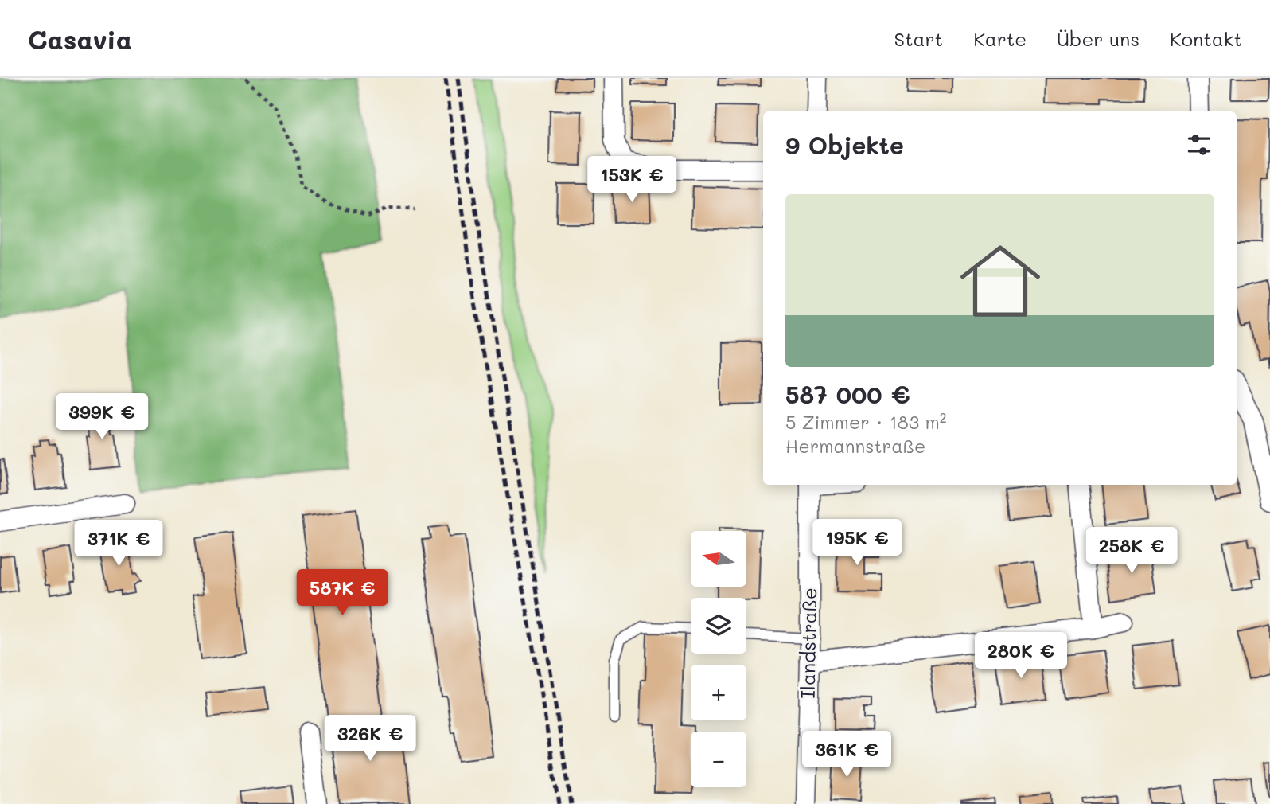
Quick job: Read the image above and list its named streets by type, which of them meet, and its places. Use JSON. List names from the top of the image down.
{
  "streets": {
    "street": ["Ilandstraße"]
  },
  "north": "left",
  "page": {
    "header": "Casavia",
    "nav": [
      "Start",
      "Karte",
      "Über uns",
      "Kontakt"
    ],
    "heading": "9 Objekte",
    "price": [
      "153K €",
      "399K €",
      "195K €",
      "371K €",
      "258K €",
      "587K €",
      "280K €",
      "326K €",
      "361K €"
    ],
    "list": [
      {
        "name": "587 000 €",
        "note": "5 Zimmer · 183 m² · Hermannstraße"
      }
    ],
    "map_buttons": ["+", "−"]
  }
}
